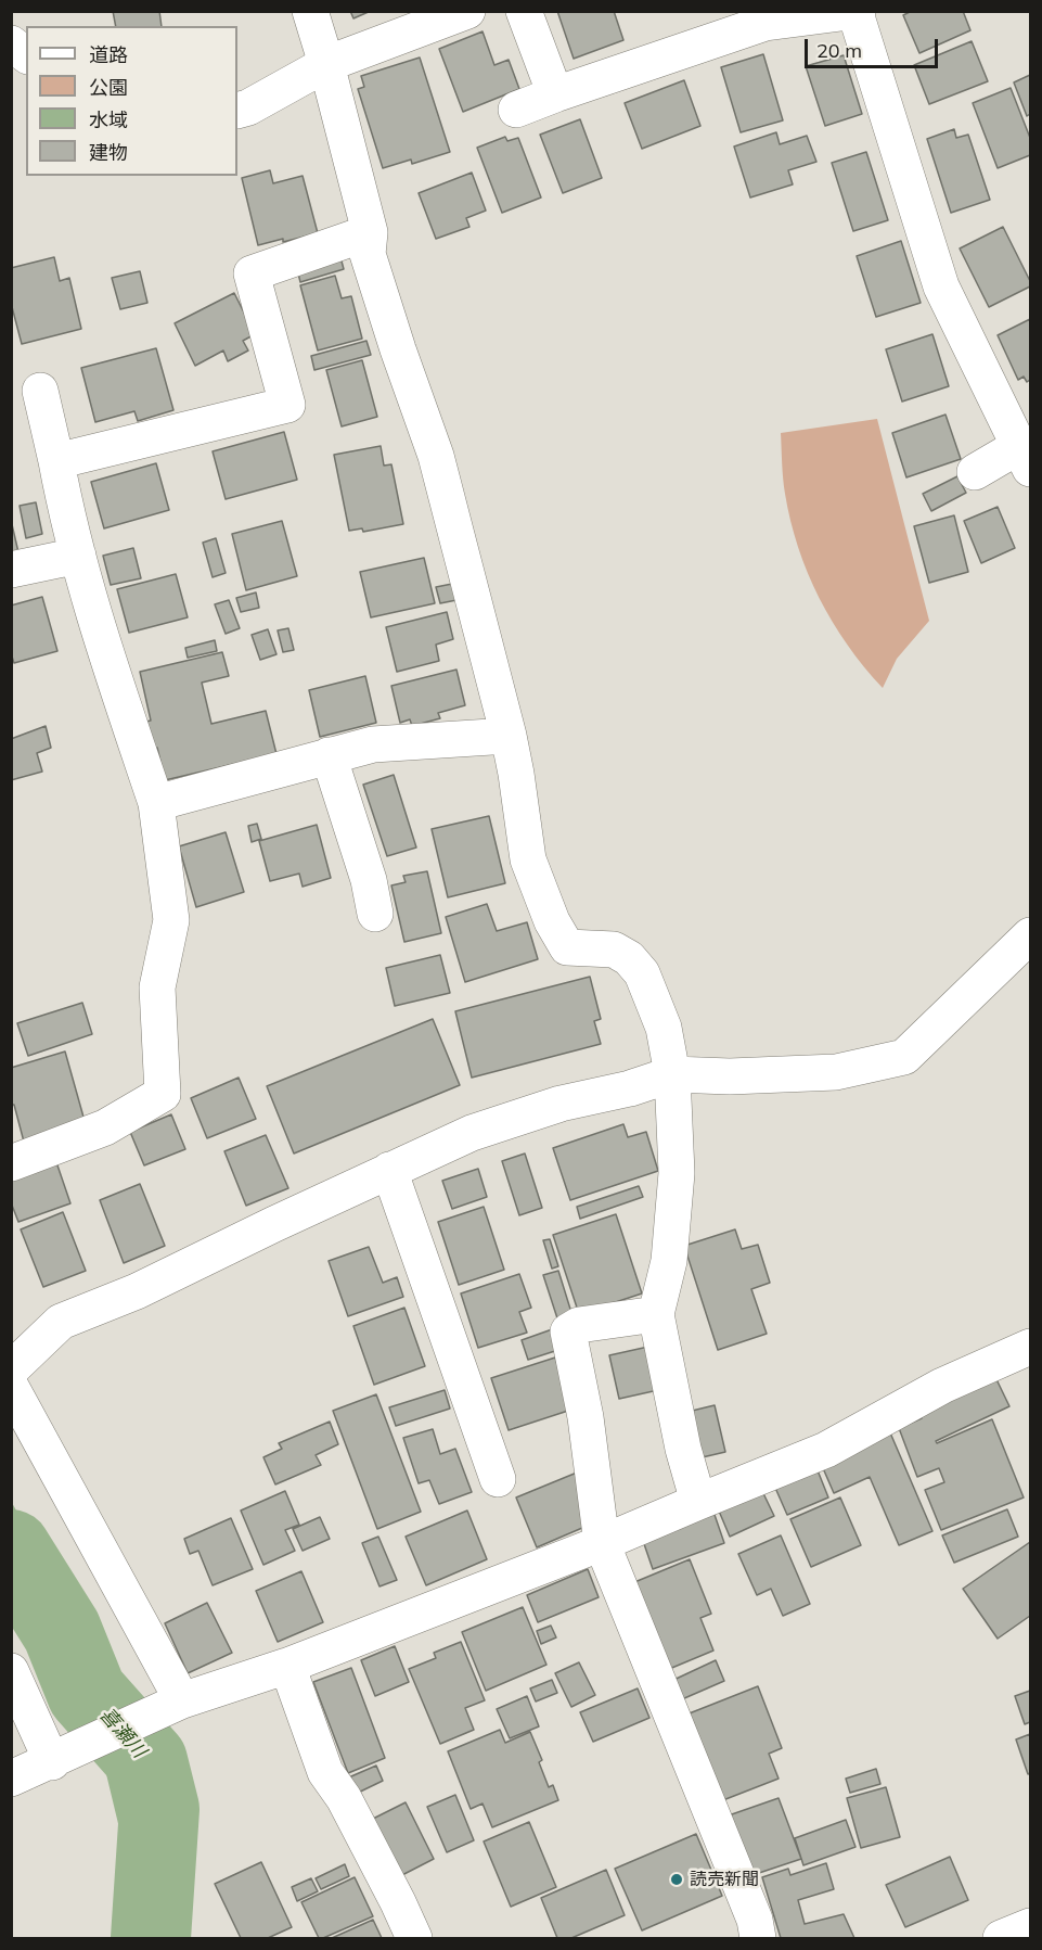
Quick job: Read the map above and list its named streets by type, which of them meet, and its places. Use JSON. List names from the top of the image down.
{
  "water": ["喜瀬川"],
  "places": ["読売新聞"],
  "legend": [
    "道路",
    "公園",
    "水域",
    "建物"
  ],
  "scale_bar": "20 m"
}
